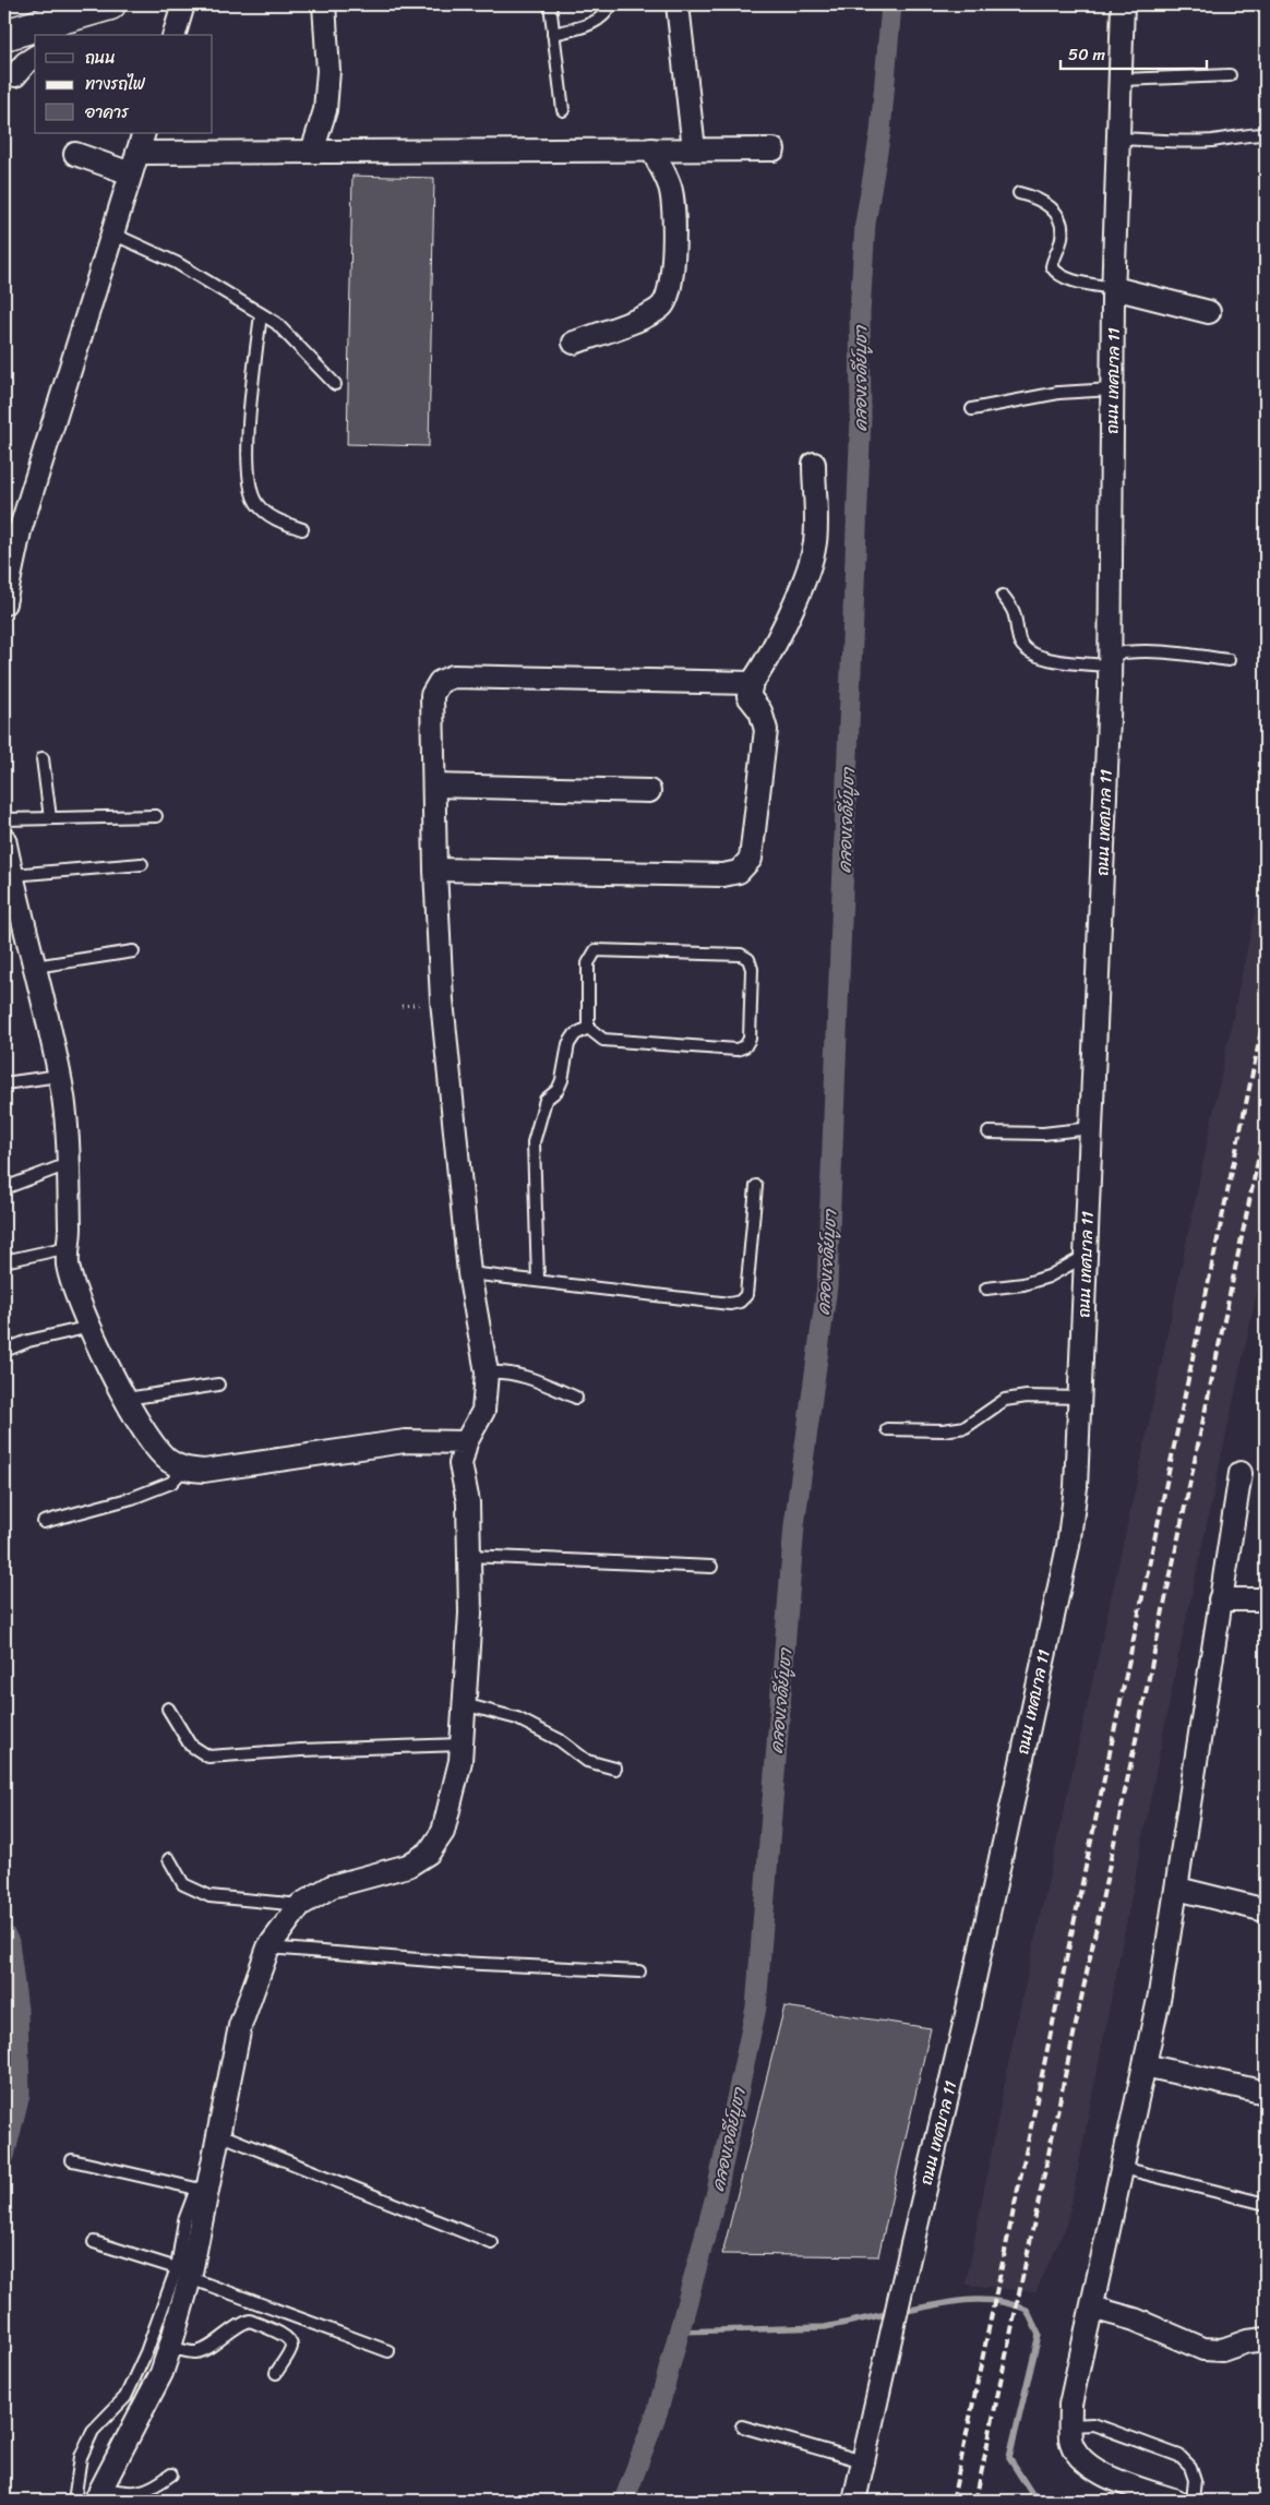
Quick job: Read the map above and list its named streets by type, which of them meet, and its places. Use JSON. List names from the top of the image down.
{
  "streets": {
    "street": ["ถนน เทศบาล 11"]
  },
  "water": ["คลองเจดีย์บูชา"],
  "legend": ["ถนน", "ทางรถไฟ", "อาคาร"],
  "scale_bar": "50 m"
}
